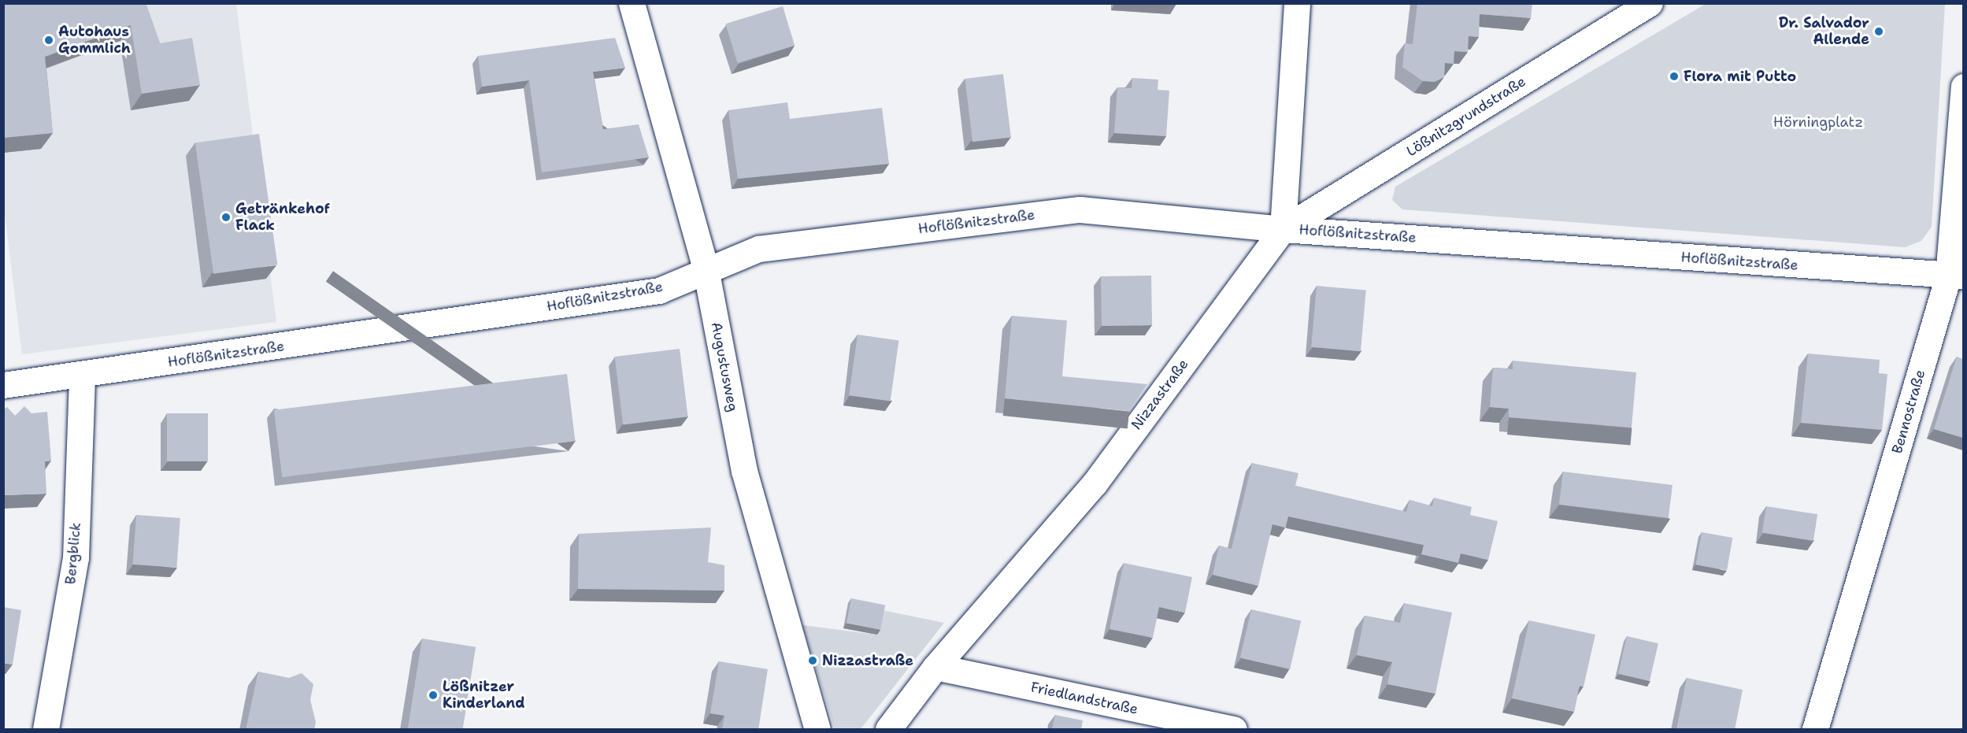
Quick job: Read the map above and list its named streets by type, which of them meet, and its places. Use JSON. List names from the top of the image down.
{
  "streets": {
    "street": [
      "Lößnitzgrundstraße",
      "Hoflößnitzstraße",
      "Augustusweg",
      "Nizzastraße",
      "Bennostraße",
      "Bergblick",
      "Friedlandstraße"
    ]
  },
  "crossings": [
    ["Lößnitzgrundstraße", "Hoflößnitzstraße"],
    ["Lößnitzgrundstraße", "Nizzastraße"],
    ["Hoflößnitzstraße", "Augustusweg"],
    ["Hoflößnitzstraße", "Nizzastraße"],
    ["Hoflößnitzstraße", "Bennostraße"],
    ["Hoflößnitzstraße", "Bergblick"],
    ["Nizzastraße", "Friedlandstraße"]
  ],
  "parks": ["Hörningplatz"],
  "places": [
    "Dr. Salvador Allende",
    "Autohaus Gommlich",
    "Flora mit Putto",
    "Getränkehof Flack",
    "Nizzastraße",
    "Lößnitzer Kinderland"
  ]
}
